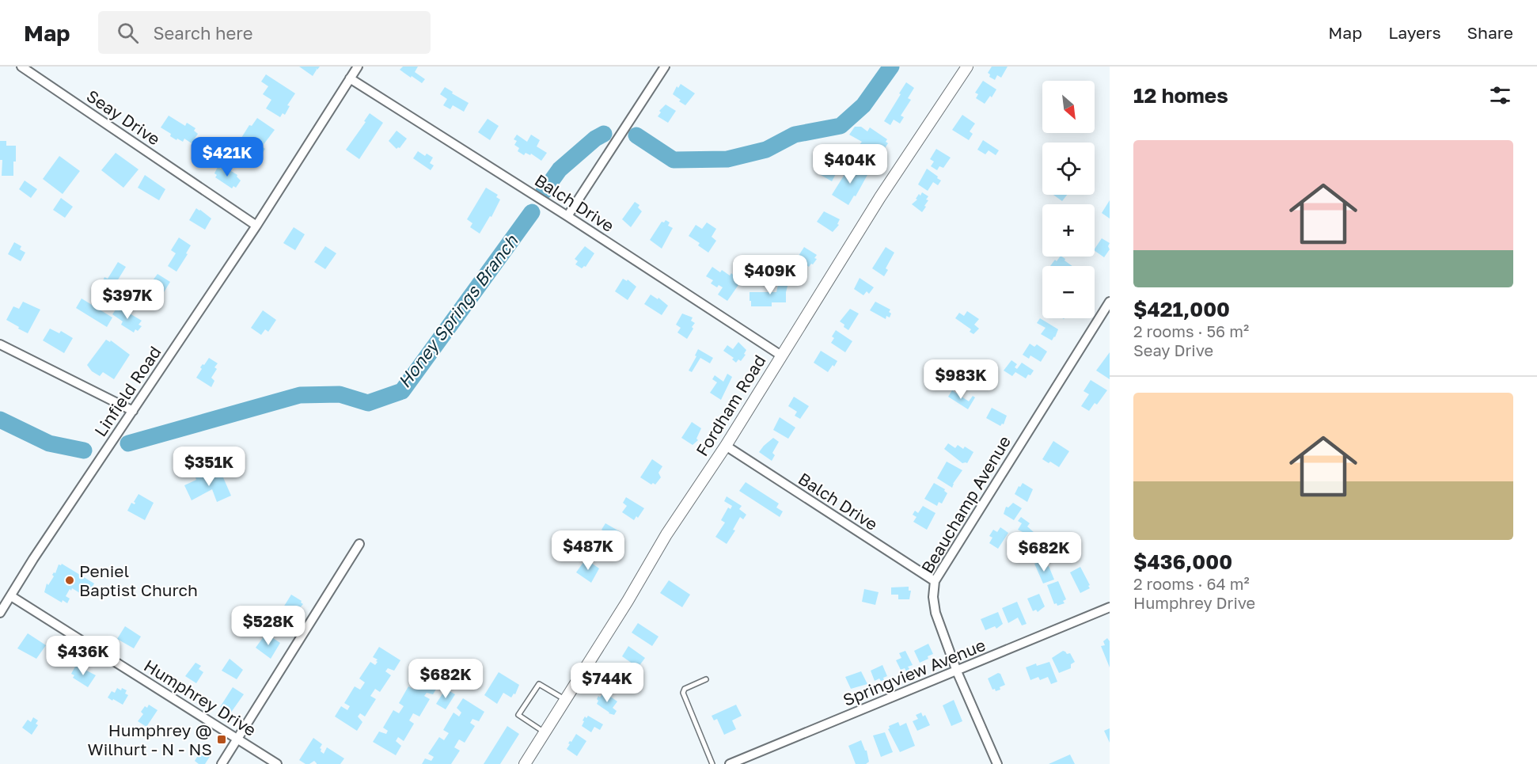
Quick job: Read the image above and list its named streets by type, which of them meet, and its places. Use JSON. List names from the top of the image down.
{
  "streets": {
    "street": [
      "Seay Drive",
      "Balch Drive",
      "Linfield Road",
      "Fordham Road",
      "Beauchamp Avenue",
      "Springview Avenue",
      "Humphrey Drive"
    ]
  },
  "crossings": [
    ["Seay Drive", "Linfield Road"],
    ["Balch Drive", "Linfield Road"],
    ["Balch Drive", "Fordham Road"],
    ["Balch Drive", "Beauchamp Avenue"],
    ["Linfield Road", "Humphrey Drive"],
    ["Beauchamp Avenue", "Springview Avenue"]
  ],
  "water": ["Honey Springs Branch"],
  "places": {
    "other": ["Peniel Baptist Church"],
    "transit": ["Humphrey @ Wilhurt - N - NS"]
  },
  "north": "bottom right",
  "page": {
    "header": "Map",
    "search": "Search here",
    "nav": ["Map", "Layers", "Share"],
    "heading": "12 homes",
    "map_buttons": ["+", "−"],
    "list": [
      {
        "name": "$421,000",
        "note": "2 rooms · 56 m² · Seay Drive"
      },
      {
        "name": "$436,000",
        "note": "2 rooms · 64 m² · Humphrey Drive"
      }
    ],
    "price": [
      "$421K",
      "$404K",
      "$409K",
      "$397K",
      "$983K",
      "$351K",
      "$487K",
      "$682K",
      "$528K",
      "$436K",
      "$682K",
      "$744K"
    ]
  }
}
